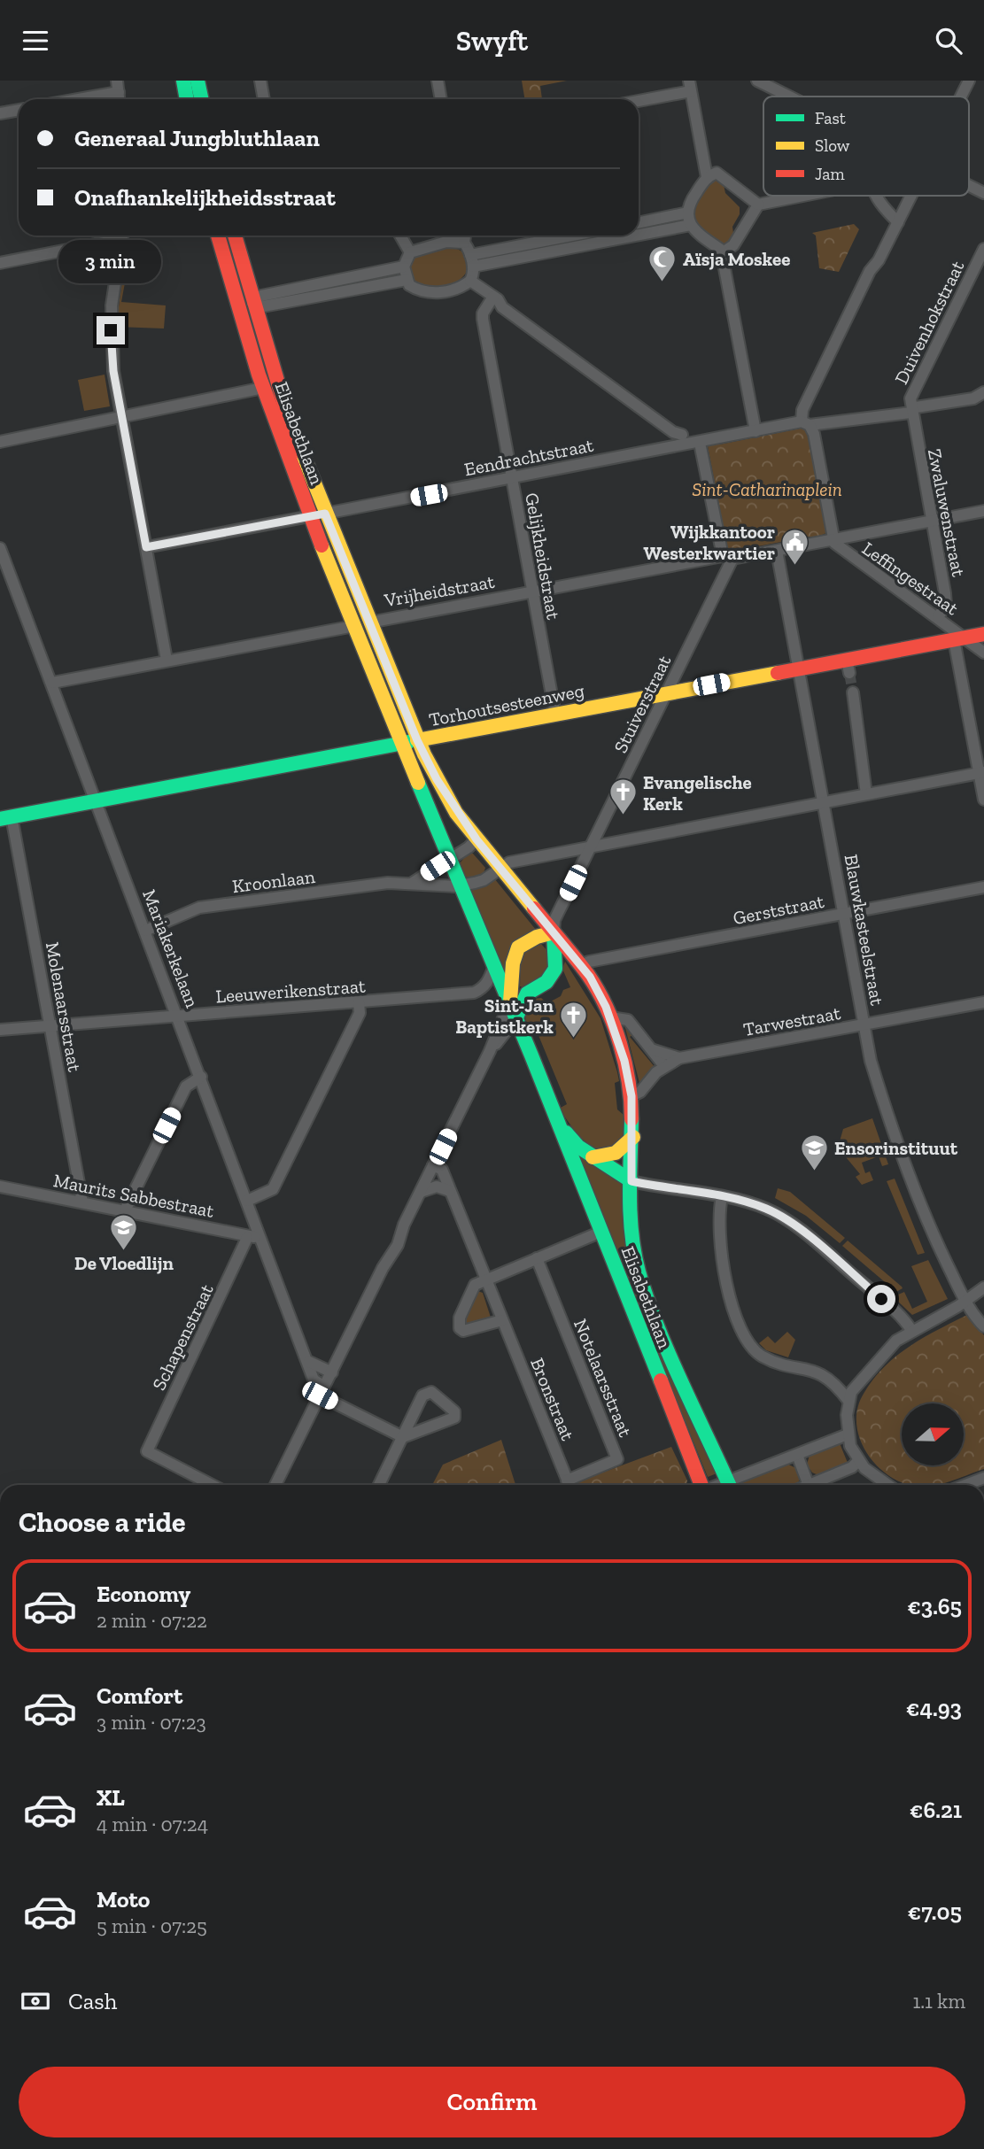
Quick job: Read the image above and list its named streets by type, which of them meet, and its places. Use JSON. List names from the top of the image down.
{
  "streets": {
    "main road": [
      "Elisabethlaan",
      "Eendrachtstraat",
      "Vrijheidstraat",
      "Torhoutsesteenweg"
    ],
    "street": [
      "Duivenhokstraat",
      "Zwaluwenstraat",
      "Gelijkheidstraat",
      "Leffingestraat",
      "Stuiverstraat",
      "Kroonlaan",
      "Gerststraat",
      "Blauwkasteelstraat",
      "Mariakerkelaan",
      "Leeuwerikenstraat",
      "Molenaarsstraat",
      "Tarwestraat",
      "Maurits Sabbestraat",
      "Schapenstraat",
      "Notelaarsstraat",
      "Bronstraat"
    ]
  },
  "crossings": [
    ["Duivenhokstraat", "Zwaluwenstraat"],
    ["Elisabethlaan", "Eendrachtstraat"],
    ["Elisabethlaan", "Vrijheidstraat"],
    ["Elisabethlaan", "Stuiverstraat"],
    ["Elisabethlaan", "Torhoutsesteenweg"],
    ["Elisabethlaan", "Kroonlaan"],
    ["Elisabethlaan", "Gerststraat"],
    ["Elisabethlaan", "Leeuwerikenstraat"],
    ["Elisabethlaan", "Tarwestraat"],
    ["Eendrachtstraat", "Gelijkheidstraat"],
    ["Zwaluwenstraat", "Leffingestraat"],
    ["Gelijkheidstraat", "Vrijheidstraat"],
    ["Gelijkheidstraat", "Torhoutsesteenweg"],
    ["Leffingestraat", "Torhoutsesteenweg"],
    ["Vrijheidstraat", "Stuiverstraat"],
    ["Vrijheidstraat", "Mariakerkelaan"],
    ["Stuiverstraat", "Torhoutsesteenweg"],
    ["Torhoutsesteenweg", "Blauwkasteelstraat"],
    ["Torhoutsesteenweg", "Mariakerkelaan"],
    ["Torhoutsesteenweg", "Molenaarsstraat"],
    ["Kroonlaan", "Mariakerkelaan"],
    ["Gerststraat", "Blauwkasteelstraat"],
    ["Blauwkasteelstraat", "Tarwestraat"],
    ["Mariakerkelaan", "Leeuwerikenstraat"],
    ["Mariakerkelaan", "Maurits Sabbestraat"],
    ["Leeuwerikenstraat", "Molenaarsstraat"],
    ["Molenaarsstraat", "Maurits Sabbestraat"],
    ["Maurits Sabbestraat", "Schapenstraat"]
  ],
  "parks": ["Sint-Catharinaplein"],
  "places": {
    "mosque": ["Aïsja Moskee"],
    "public building": ["Wijkkantoor Westerkwartier"],
    "church": ["Evangelische Kerk", "Sint-Jan Baptistkerk"],
    "school or university": ["Ensorinstituut", "De Vloedlijn"]
  },
  "legend": ["Fast", "Slow", "Jam"],
  "north": "right",
  "page": {
    "header": "Swyft",
    "banner": ["Generaal Jungbluthlaan", "Onafhankelijkheidsstraat"],
    "bubble": "3 min",
    "heading": "Choose a ride",
    "list": [
      {
        "name": "Economy",
        "note": "2 min · 07:22",
        "value": "€3.65"
      },
      {
        "name": "Comfort",
        "note": "3 min · 07:23",
        "value": "€4.93"
      },
      {
        "name": "XL",
        "note": "4 min · 07:24",
        "value": "€6.21"
      },
      {
        "name": "Moto",
        "note": "5 min · 07:25",
        "value": "€7.05"
      }
    ],
    "pay": ["Cash", "1.1 km"],
    "buttons": "Confirm"
  }
}
